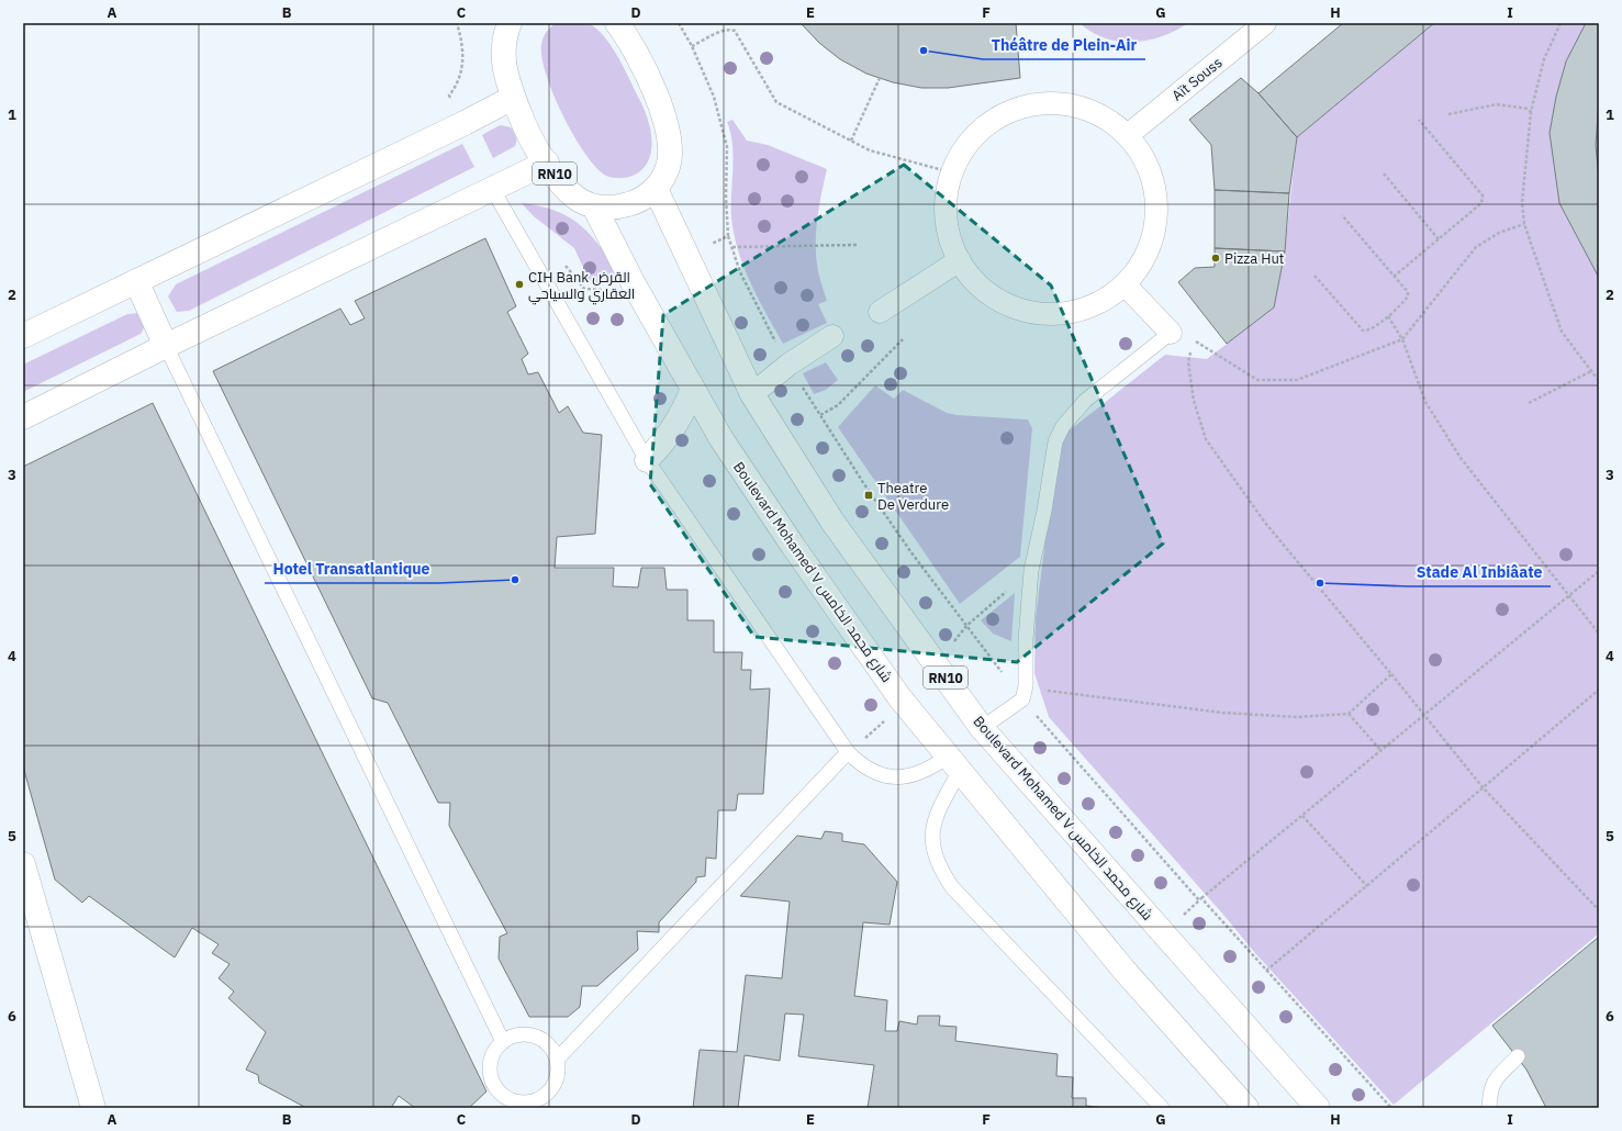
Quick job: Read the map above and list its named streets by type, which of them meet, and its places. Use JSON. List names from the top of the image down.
{
  "streets": {
    "main road": ["RN10", "Boulevard Mohamed V شارع محمد الخامس"],
    "street": ["Aït Souss"]
  },
  "crossings": [
    ["RN10", "Boulevard Mohamed V شارع محمد الخامس"]
  ],
  "places": {
    "other": [
      "Théâtre de Plein-Air",
      "Pizza Hut",
      "CIH Bank القرض العقاري والسياحي",
      "Hotel Transatlantique",
      "Stade Al Inbiâate"
    ],
    "transit": ["Theatre De Verdure"]
  },
  "grid": {
    "columns": [
      "A",
      "B",
      "C",
      "D",
      "E",
      "F",
      "G",
      "H",
      "I"
    ],
    "rows": [
      "1",
      "2",
      "3",
      "4",
      "5",
      "6"
    ]
  }
}
